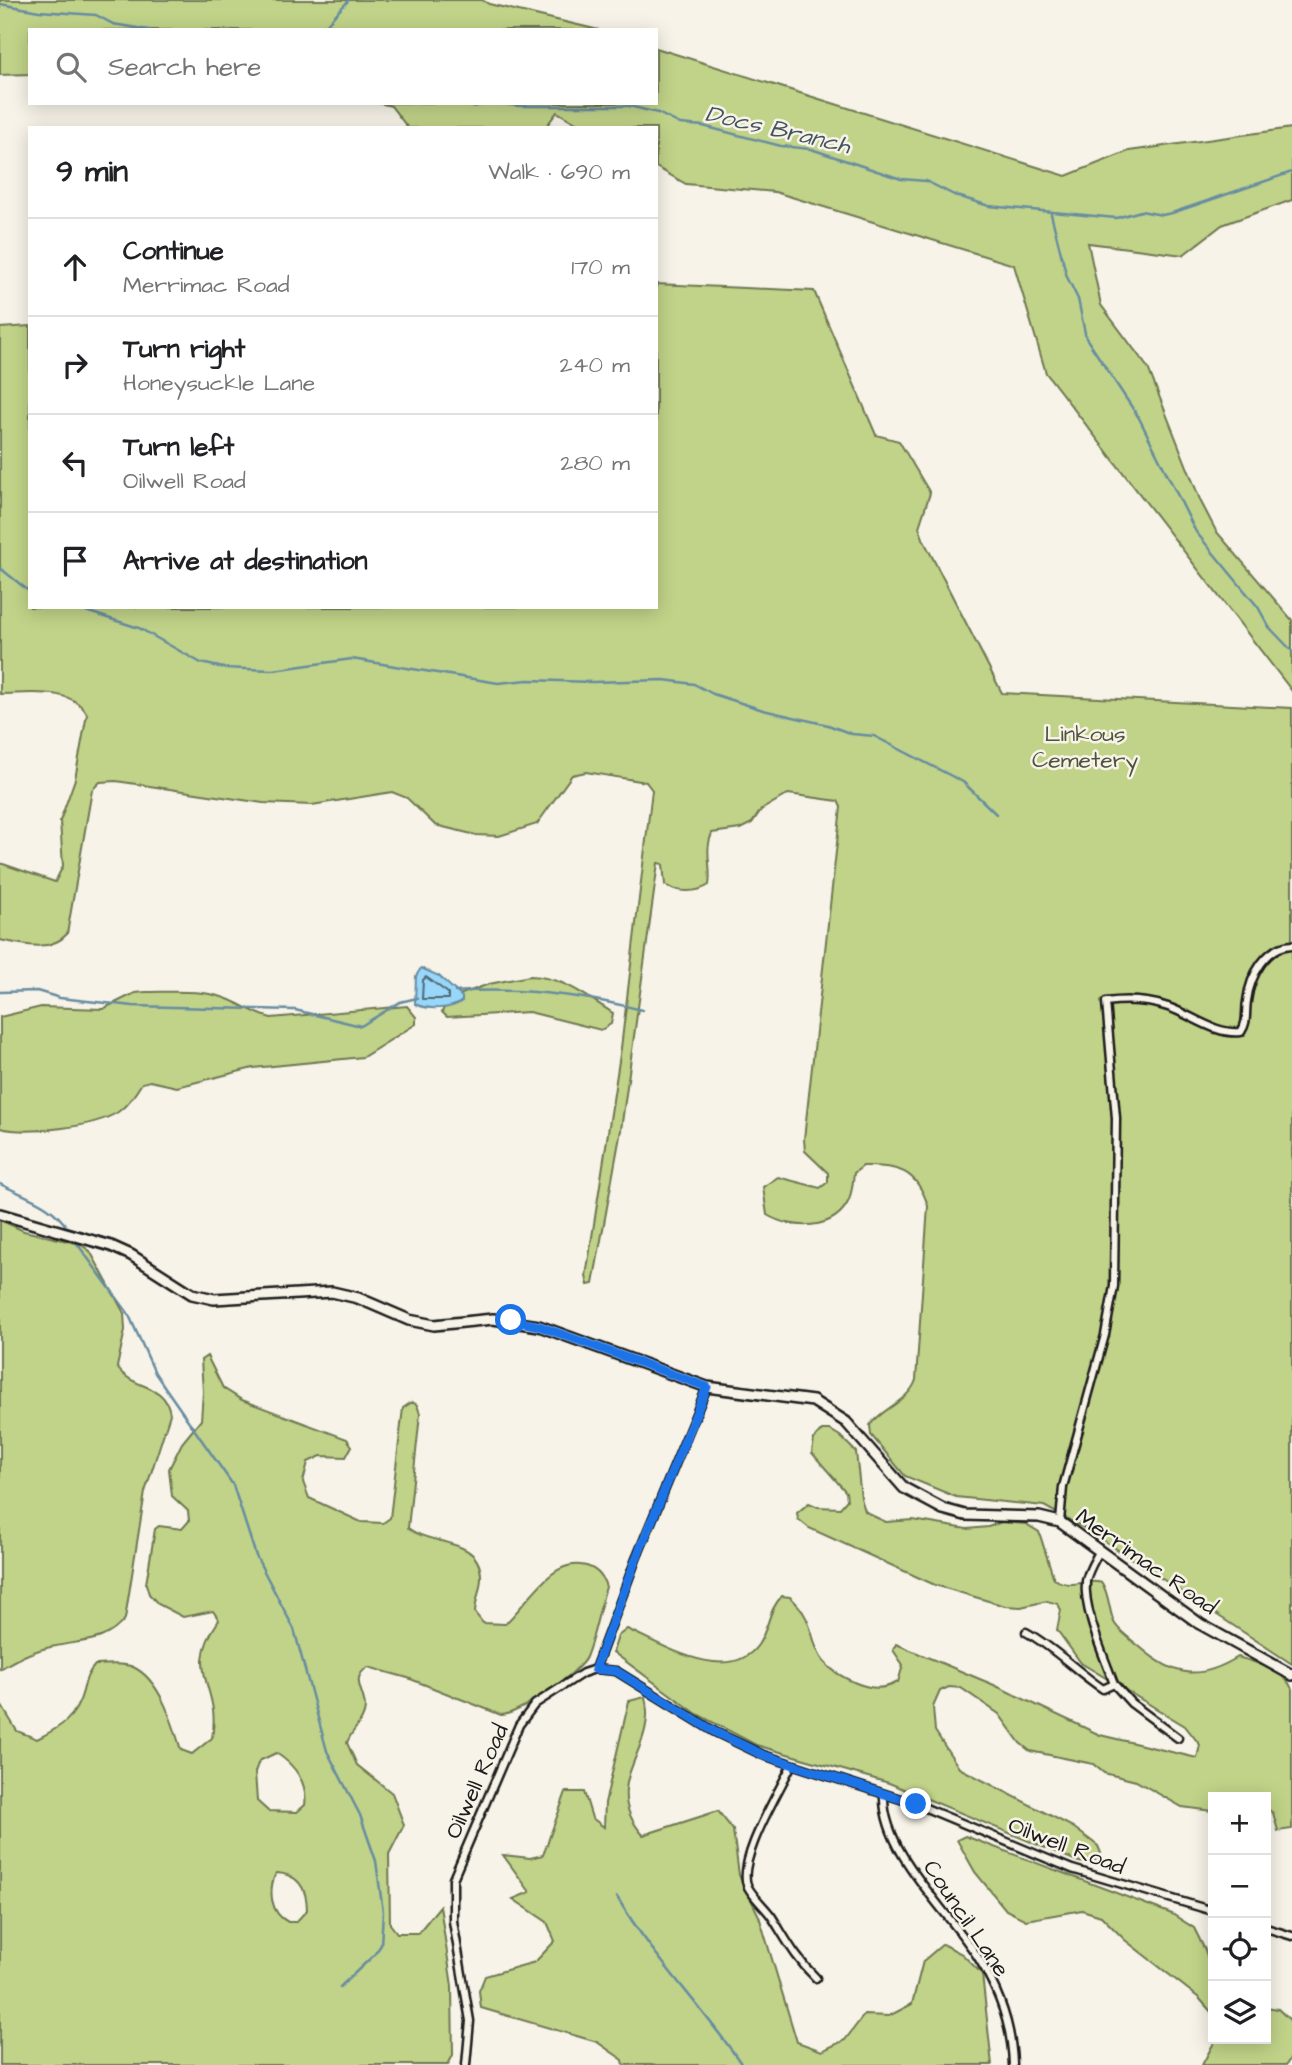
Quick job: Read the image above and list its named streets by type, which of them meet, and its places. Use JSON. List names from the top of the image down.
{
  "streets": {
    "street": ["Merrimac Road", "Oilwell Road", "Council Lane"]
  },
  "crossings": [
    ["Oilwell Road", "Council Lane"]
  ],
  "water": ["Docs Branch"],
  "parks": ["Linkous Cemetery"],
  "page": {
    "search": "Search here",
    "heading": ["9 min", "Walk · 690 m"],
    "list": [
      ["Continue", "Merrimac Road", "170 m"],
      ["Turn right", "Honeysuckle Lane", "240 m"],
      ["Turn left", "Oilwell Road", "280 m"],
      "Arrive at destination"
    ],
    "map_buttons": ["+", "−"]
  }
}
